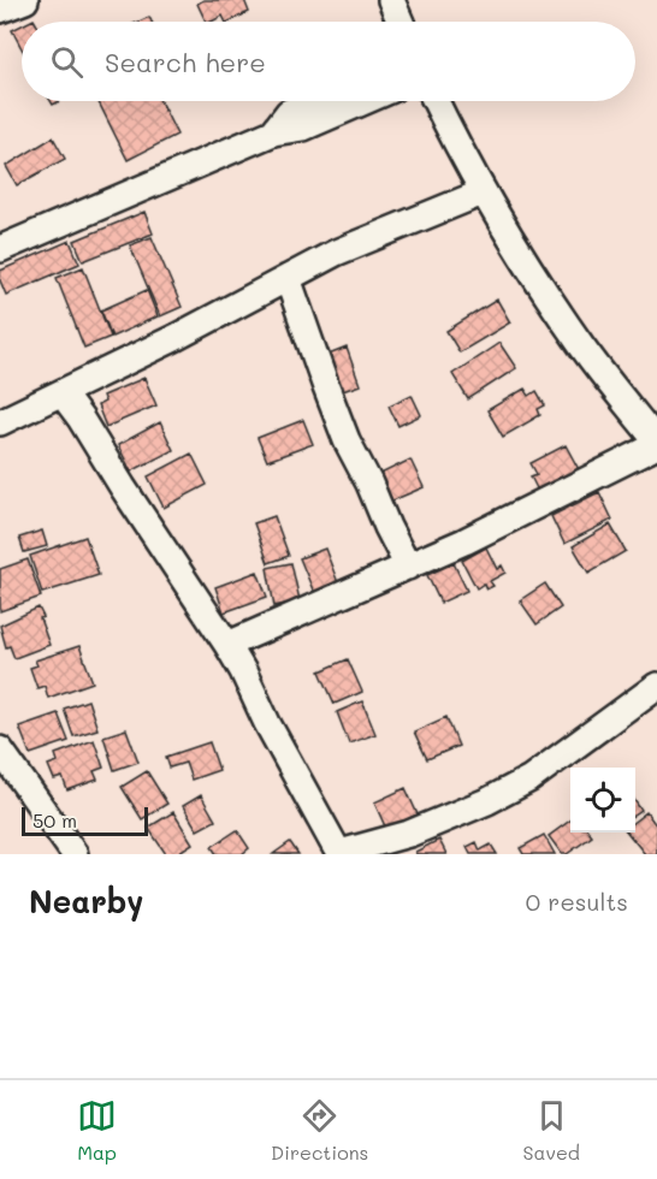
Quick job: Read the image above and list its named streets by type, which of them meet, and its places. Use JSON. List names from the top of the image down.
{
  "scale_bar": "50 m",
  "page": {
    "search": "Search here",
    "scale": "50 m",
    "heading": ["Nearby", "0 results"],
    "nav": ["Map", "Directions", "Saved"]
  }
}
